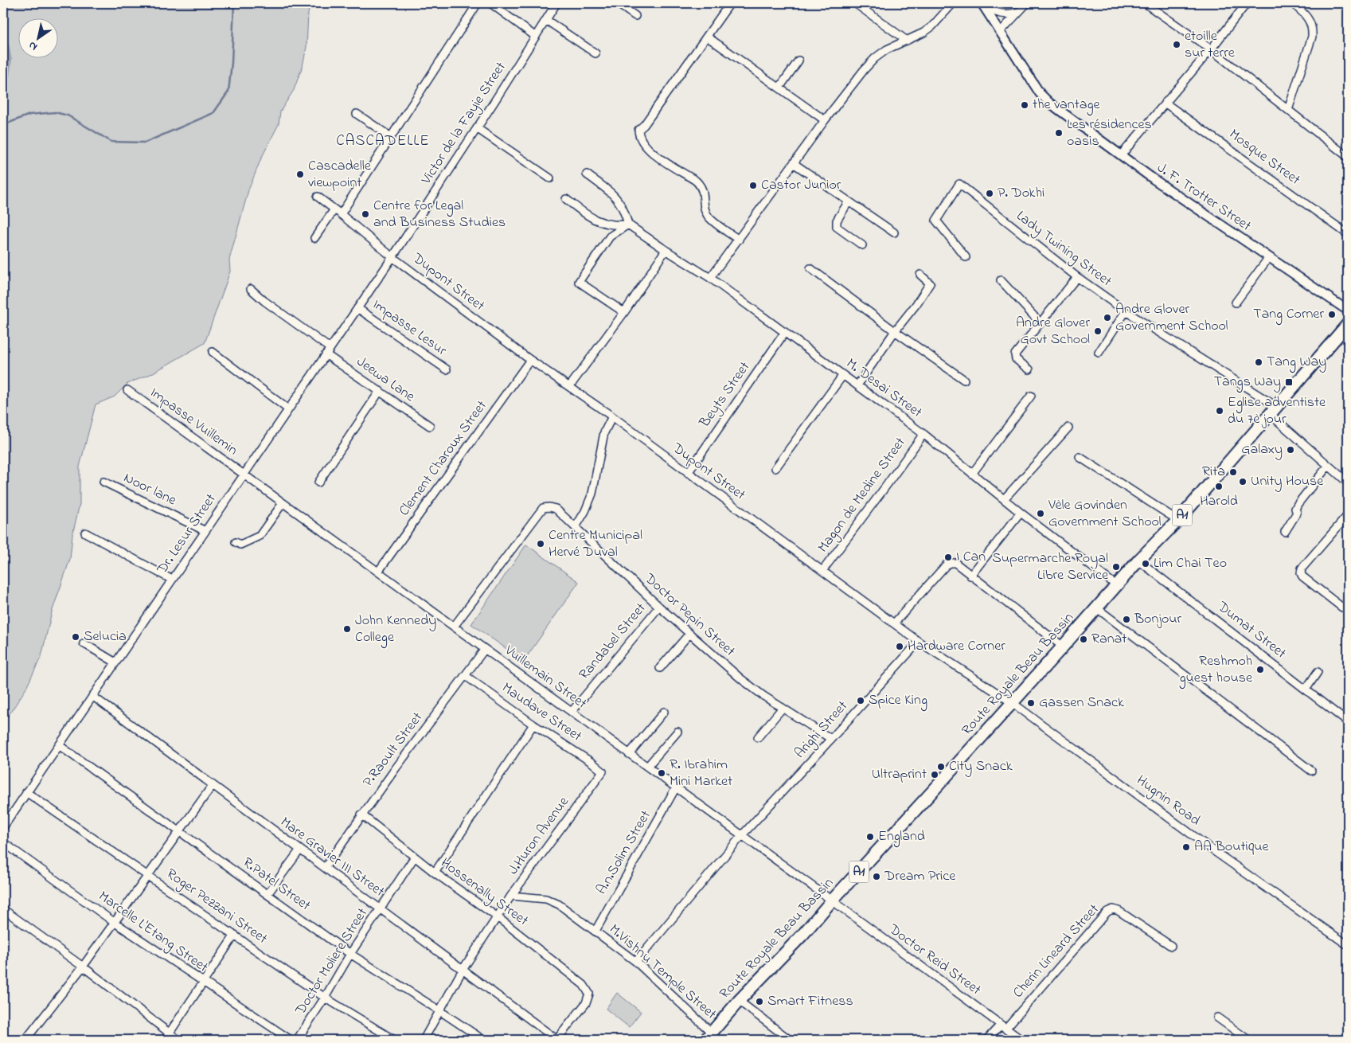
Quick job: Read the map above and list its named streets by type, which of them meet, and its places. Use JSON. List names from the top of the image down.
{
  "streets": {
    "main road": ["A1", "Route Royale Beau Bassin"],
    "street": [
      "Victor de la Fayie Street",
      "Mosque Street",
      "J. F. Trotter Street",
      "Lady Twining Street",
      "Dupont Street",
      "Impasse Lesur",
      "Jeewa Lane",
      "M. Desai Street",
      "Beyts Street",
      "Impasse Vuillemin",
      "Clement Charoux Street",
      "Noor lane",
      "Magon de Medine Street",
      "Dr. Lesur Street",
      "Doctor Pepin Street",
      "Dumat Street",
      "Randabel Street",
      "Vuillemain Street",
      "Maudave Street",
      "Arighi Street",
      "P.Raoult Street",
      "Hugnin Road",
      "J.Huron Avenue",
      "A.n.Solim Street",
      "Mare Gravier III Street",
      "R.Patel Street",
      "Hossenally Street",
      "Roger Pezzani Street",
      "Marcelle L'Etang Street",
      "Cherin Lineard Street",
      "Doctor Reid Street",
      "Doctor Moliere Street",
      "M.Vishnu Temple Street"
    ]
  },
  "crossings": [
    ["Victor de la Fayie Street", "Dupont Street"],
    ["Victor de la Fayie Street", "Dr. Lesur Street"],
    ["Lady Twining Street", "Route Royale Beau Bassin"],
    ["Dupont Street", "Beyts Street"],
    ["Dupont Street", "Clement Charoux Street"],
    ["Dupont Street", "Magon de Medine Street"],
    ["Dupont Street", "Dr. Lesur Street"],
    ["Dupont Street", "Route Royale Beau Bassin"],
    ["Dupont Street", "Arighi Street"],
    ["Dupont Street", "Hugnin Road"],
    ["Impasse Lesur", "Dr. Lesur Street"],
    ["Jeewa Lane", "Dr. Lesur Street"],
    ["M. Desai Street", "Beyts Street"],
    ["M. Desai Street", "Magon de Medine Street"],
    ["M. Desai Street", "Route Royale Beau Bassin"],
    ["Impasse Vuillemin", "Dr. Lesur Street"],
    ["Impasse Vuillemin", "Vuillemain Street"],
    ["Clement Charoux Street", "Vuillemain Street"],
    ["Noor lane", "Dr. Lesur Street"],
    ["Dr. Lesur Street", "Vuillemain Street"],
    ["Dr. Lesur Street", "Mare Gravier III Street"],
    ["Dr. Lesur Street", "R.Patel Street"],
    ["Dr. Lesur Street", "Roger Pezzani Street"],
    ["Doctor Pepin Street", "Randabel Street"],
    ["Doctor Pepin Street", "Vuillemain Street"],
    ["Doctor Pepin Street", "Arighi Street"],
    ["Dumat Street", "Route Royale Beau Bassin"],
    ["Randabel Street", "Vuillemain Street"],
    ["Route Royale Beau Bassin", "Vuillemain Street"],
    ["Route Royale Beau Bassin", "Hugnin Road"],
    ["Route Royale Beau Bassin", "Doctor Reid Street"],
    ["Route Royale Beau Bassin", "M.Vishnu Temple Street"],
    ["Vuillemain Street", "Arighi Street"],
    ["Vuillemain Street", "P.Raoult Street"],
    ["Vuillemain Street", "A.n.Solim Street"],
    ["Vuillemain Street", "Doctor Reid Street"],
    ["Maudave Street", "P.Raoult Street"],
    ["Maudave Street", "J.Huron Avenue"],
    ["Arighi Street", "M.Vishnu Temple Street"],
    ["P.Raoult Street", "Mare Gravier III Street"],
    ["P.Raoult Street", "Hossenally Street"],
    ["J.Huron Avenue", "Mare Gravier III Street"],
    ["J.Huron Avenue", "R.Patel Street"],
    ["J.Huron Avenue", "Hossenally Street"],
    ["J.Huron Avenue", "M.Vishnu Temple Street"],
    ["A.n.Solim Street", "M.Vishnu Temple Street"],
    ["Mare Gravier III Street", "Hossenally Street"],
    ["Mare Gravier III Street", "Doctor Moliere Street"],
    ["R.Patel Street", "Doctor Moliere Street"],
    ["Hossenally Street", "Doctor Moliere Street"],
    ["Roger Pezzani Street", "Doctor Moliere Street"],
    ["Cherin Lineard Street", "Doctor Reid Street"]
  ],
  "districts": ["CASCADELLE"],
  "places": {
    "other": [
      "etoille sur terre",
      "the vantage",
      "Les résidences oasis",
      "Cascadelle viewpoint",
      "Castor Junior",
      "P. Dokhi",
      "Centre for Legal and Business Studies",
      "Tang Corner",
      "Andre Glover Government School",
      "Andre Glover Govt School",
      "Tang Way",
      "Eglise adventiste du 7è jour",
      "Galaxy",
      "Rita",
      "Unity House",
      "Harold",
      "Vèle Govinden Government School",
      "Centre Municipal Hervé Duval",
      "I Can",
      "Lim Chai Teo",
      "Supermarche Royal Libre Service",
      "Bonjour",
      "John Kennedy College",
      "Selucia",
      "Ranat",
      "Hardware Corner",
      "Reshmoh guest house",
      "Spice King",
      "Gassen Snack",
      "City Snack",
      "R. Ibrahim Mini Market",
      "Ultraprint",
      "England",
      "AA Boutique",
      "Dream Price",
      "Smart Fitness"
    ],
    "transit": ["Tangs Way"]
  },
  "north": "bottom left"
}
